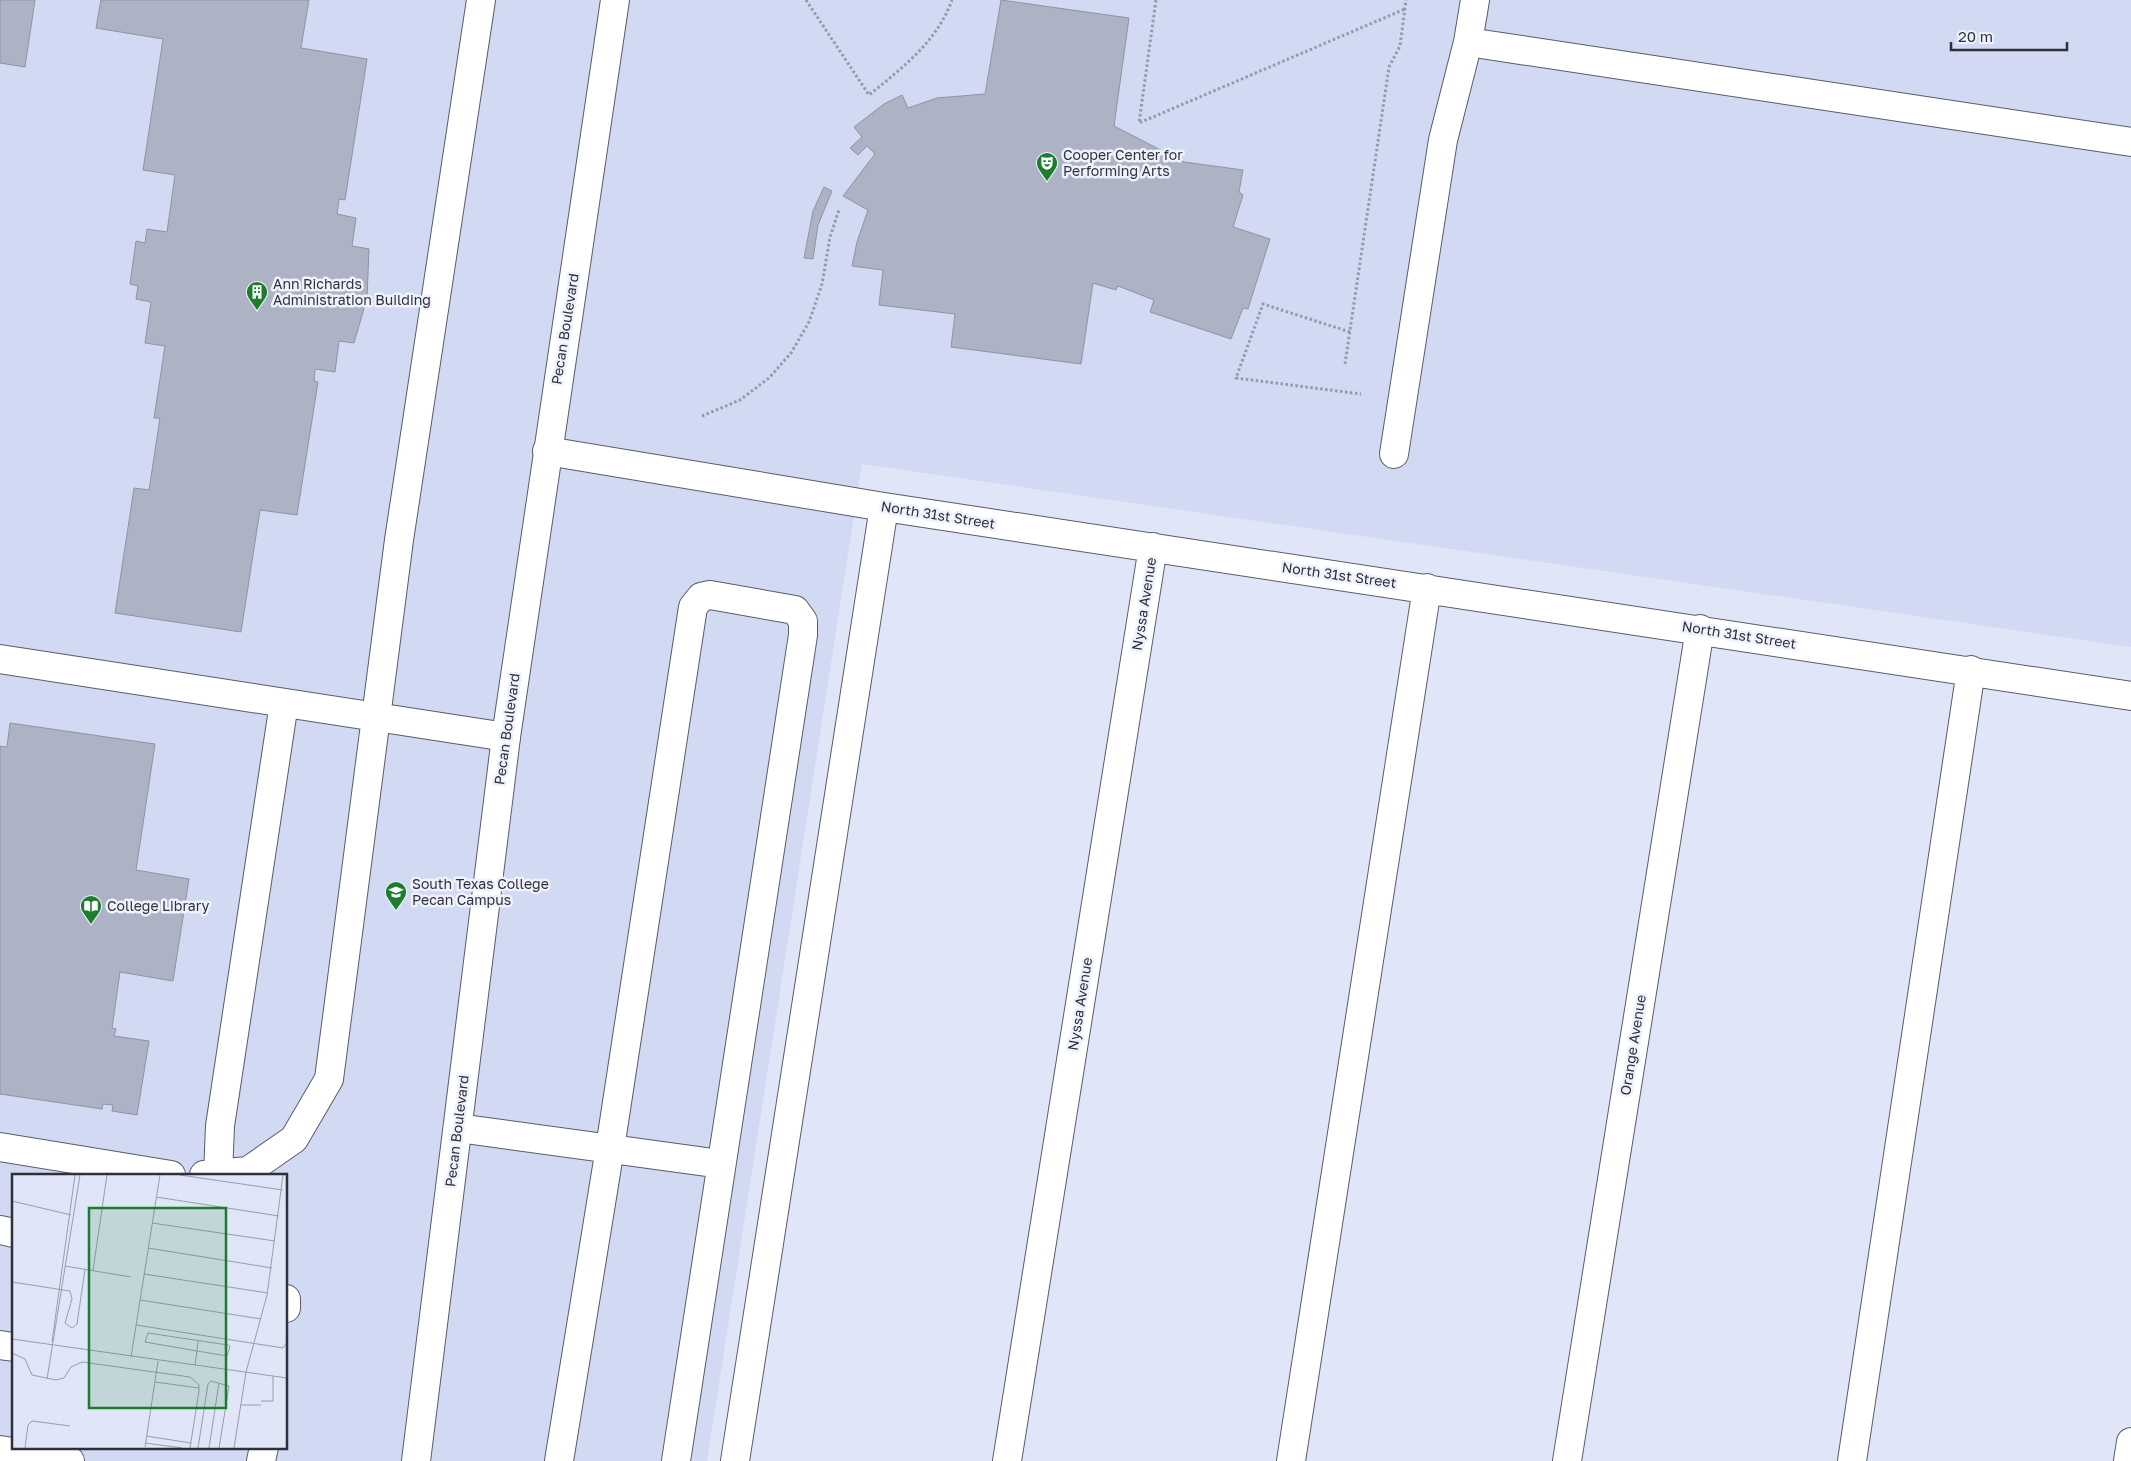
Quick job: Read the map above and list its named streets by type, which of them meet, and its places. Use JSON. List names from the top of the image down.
{
  "streets": {
    "street": [
      "Pecan Boulevard",
      "North 31st Street",
      "Nyssa Avenue",
      "Orange Avenue"
    ]
  },
  "crossings": [
    ["Pecan Boulevard", "North 31st Street"],
    ["North 31st Street", "Nyssa Avenue"],
    ["North 31st Street", "Orange Avenue"]
  ],
  "places": {
    "theatre": ["Cooper Center for Performing Arts"],
    "building": ["Ann Richards Administration Building"],
    "school or university": ["South Texas College Pecan Campus"],
    "library": ["College Library"]
  },
  "scale_bar": "20 m"
}
